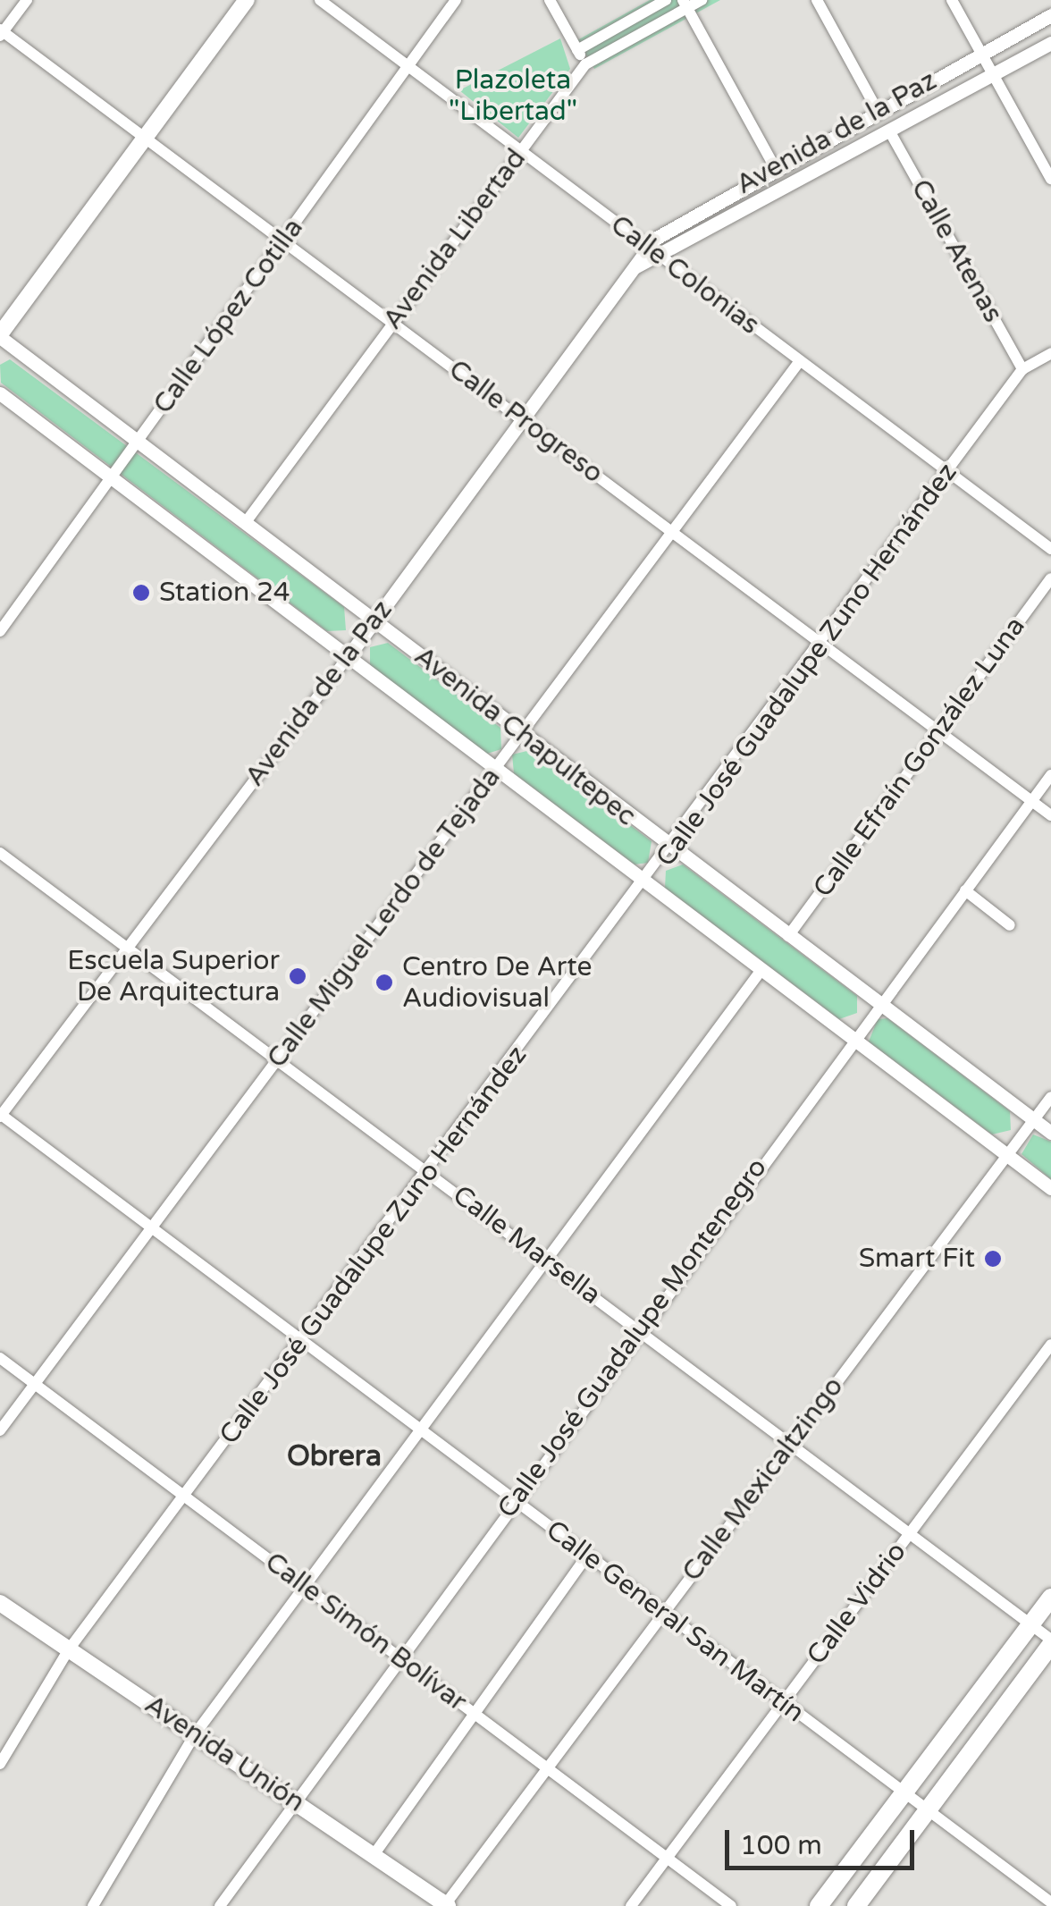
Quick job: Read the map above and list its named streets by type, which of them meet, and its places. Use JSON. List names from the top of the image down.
{
  "streets": {
    "main road": ["Avenida Unión"],
    "street": [
      "Avenida de la Paz",
      "Avenida Libertad",
      "Calle Atenas",
      "Calle Colonias",
      "Calle López Cotilla",
      "Calle Progreso",
      "Calle José Guadalupe Zuno Hernández",
      "Avenida Chapultepec",
      "Calle Efraín González Luna",
      "Calle Miguel Lerdo de Tejada",
      "Calle Marsella",
      "Calle José Guadalupe Montenegro",
      "Calle Mexicaltzingo",
      "Calle Vidrio",
      "Calle General San Martín",
      "Calle Simón Bolívar"
    ]
  },
  "crossings": [
    ["Avenida de la Paz", "Calle Atenas"],
    ["Avenida de la Paz", "Calle Colonias"],
    ["Avenida de la Paz", "Calle Progreso"],
    ["Avenida de la Paz", "Avenida Chapultepec"],
    ["Avenida de la Paz", "Calle Marsella"],
    ["Avenida de la Paz", "Calle General San Martín"],
    ["Avenida Libertad", "Calle Colonias"],
    ["Avenida Libertad", "Calle Progreso"],
    ["Avenida Libertad", "Avenida Chapultepec"],
    ["Calle Atenas", "Calle José Guadalupe Zuno Hernández"],
    ["Calle Colonias", "Calle López Cotilla"],
    ["Calle Colonias", "Calle José Guadalupe Zuno Hernández"],
    ["Calle Colonias", "Calle Miguel Lerdo de Tejada"],
    ["Calle López Cotilla", "Calle Progreso"],
    ["Calle López Cotilla", "Avenida Chapultepec"],
    ["Calle Progreso", "Calle José Guadalupe Zuno Hernández"],
    ["Calle Progreso", "Calle Efraín González Luna"],
    ["Calle Progreso", "Calle Miguel Lerdo de Tejada"],
    ["Calle Progreso", "Calle José Guadalupe Montenegro"],
    ["Calle José Guadalupe Zuno Hernández", "Avenida Chapultepec"],
    ["Calle José Guadalupe Zuno Hernández", "Calle Marsella"],
    ["Calle José Guadalupe Zuno Hernández", "Calle General San Martín"],
    ["Calle José Guadalupe Zuno Hernández", "Calle Simón Bolívar"],
    ["Calle José Guadalupe Zuno Hernández", "Avenida Unión"],
    ["Avenida Chapultepec", "Calle Efraín González Luna"],
    ["Avenida Chapultepec", "Calle Miguel Lerdo de Tejada"],
    ["Avenida Chapultepec", "Calle José Guadalupe Montenegro"],
    ["Avenida Chapultepec", "Calle Mexicaltzingo"],
    ["Calle Miguel Lerdo de Tejada", "Calle Marsella"],
    ["Calle Miguel Lerdo de Tejada", "Calle General San Martín"],
    ["Calle Miguel Lerdo de Tejada", "Calle Simón Bolívar"],
    ["Calle Marsella", "Calle José Guadalupe Montenegro"],
    ["Calle Marsella", "Calle Mexicaltzingo"],
    ["Calle Marsella", "Calle Vidrio"],
    ["Calle José Guadalupe Montenegro", "Calle General San Martín"],
    ["Calle José Guadalupe Montenegro", "Calle Simón Bolívar"],
    ["Calle José Guadalupe Montenegro", "Avenida Unión"],
    ["Calle Mexicaltzingo", "Calle General San Martín"],
    ["Calle Mexicaltzingo", "Calle Simón Bolívar"],
    ["Calle Mexicaltzingo", "Avenida Unión"],
    ["Calle Vidrio", "Calle General San Martín"],
    ["Calle Vidrio", "Calle Simón Bolívar"]
  ],
  "districts": ["Obrera"],
  "parks": ["Plazoleta \"Libertad\""],
  "places": [
    "Station 24",
    "Escuela Superior De Arquitectura",
    "Centro De Arte Audiovisual",
    "Smart Fit"
  ],
  "scale_bar": "100 m"
}
